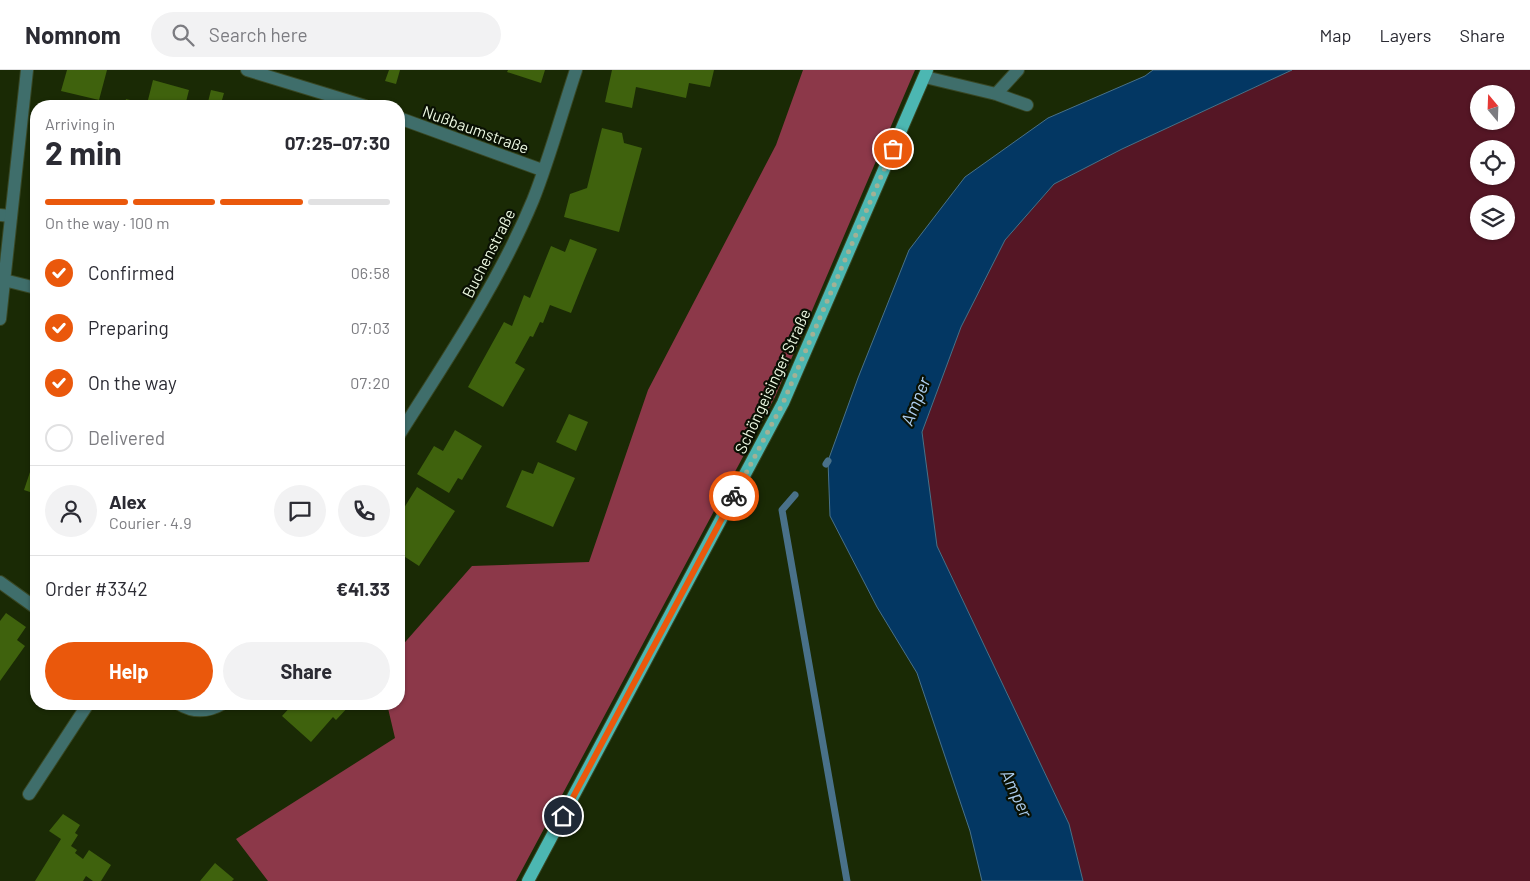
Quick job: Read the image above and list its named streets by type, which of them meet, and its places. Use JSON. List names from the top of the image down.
{
  "streets": {
    "main road": ["Schöngeisinger Straße"],
    "street": ["Nußbaumstraße", "Buchenstraße"]
  },
  "crossings": [
    ["Nußbaumstraße", "Buchenstraße"]
  ],
  "water": ["Amper"],
  "north": "top",
  "page": {
    "header": "Nomnom",
    "search": "Search here",
    "nav": ["Map", "Layers", "Share"],
    "heading": ["2 min", "Arriving in", "07:25–07:30"],
    "panel": [
      "Alex",
      "Courier · 4.9",
      "Order #3342",
      "€41.33"
    ],
    "bar": "On the way · 100 m",
    "list": [
      ["Confirmed", "06:58"],
      ["Preparing", "07:03"],
      ["On the way", "07:20"],
      "Delivered"
    ],
    "buttons": ["Help", "Share"]
  }
}
